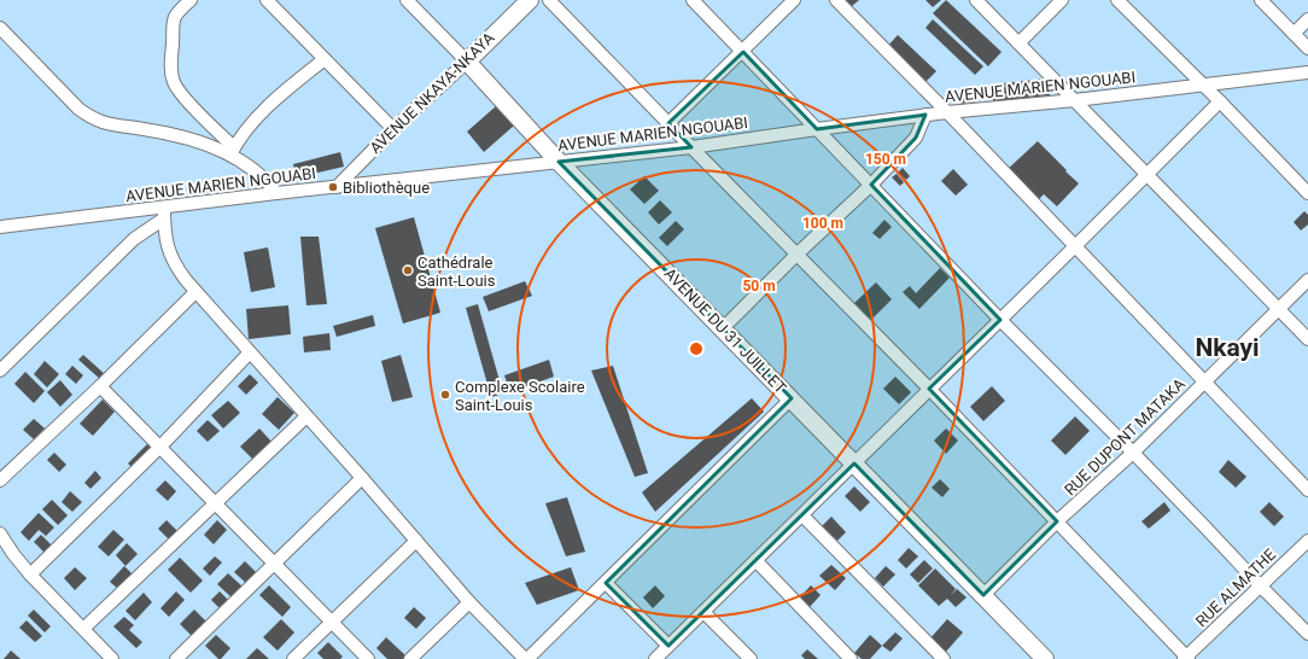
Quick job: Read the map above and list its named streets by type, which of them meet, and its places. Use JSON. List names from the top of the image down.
{
  "streets": {
    "street": [
      "AVENUE MARIEN NGOUABI",
      "AVENUE NKAYA-NKAYA",
      "AVENUE DU 31 JUILLET",
      "RUE DUPONT MATAKA",
      "RUE ALMATHE"
    ]
  },
  "crossings": [
    ["AVENUE MARIEN NGOUABI", "AVENUE NKAYA-NKAYA"],
    ["AVENUE MARIEN NGOUABI", "AVENUE DU 31 JUILLET"],
    ["AVENUE NKAYA-NKAYA", "AVENUE DU 31 JUILLET"],
    ["AVENUE DU 31 JUILLET", "RUE DUPONT MATAKA"]
  ],
  "districts": ["Nkayi"],
  "places": ["Bibliothèque", "Cathédrale Saint-Louis", "Complexe Scolaire Saint-Louis"],
  "rings": ["150 m", "100 m", "50 m"]
}
